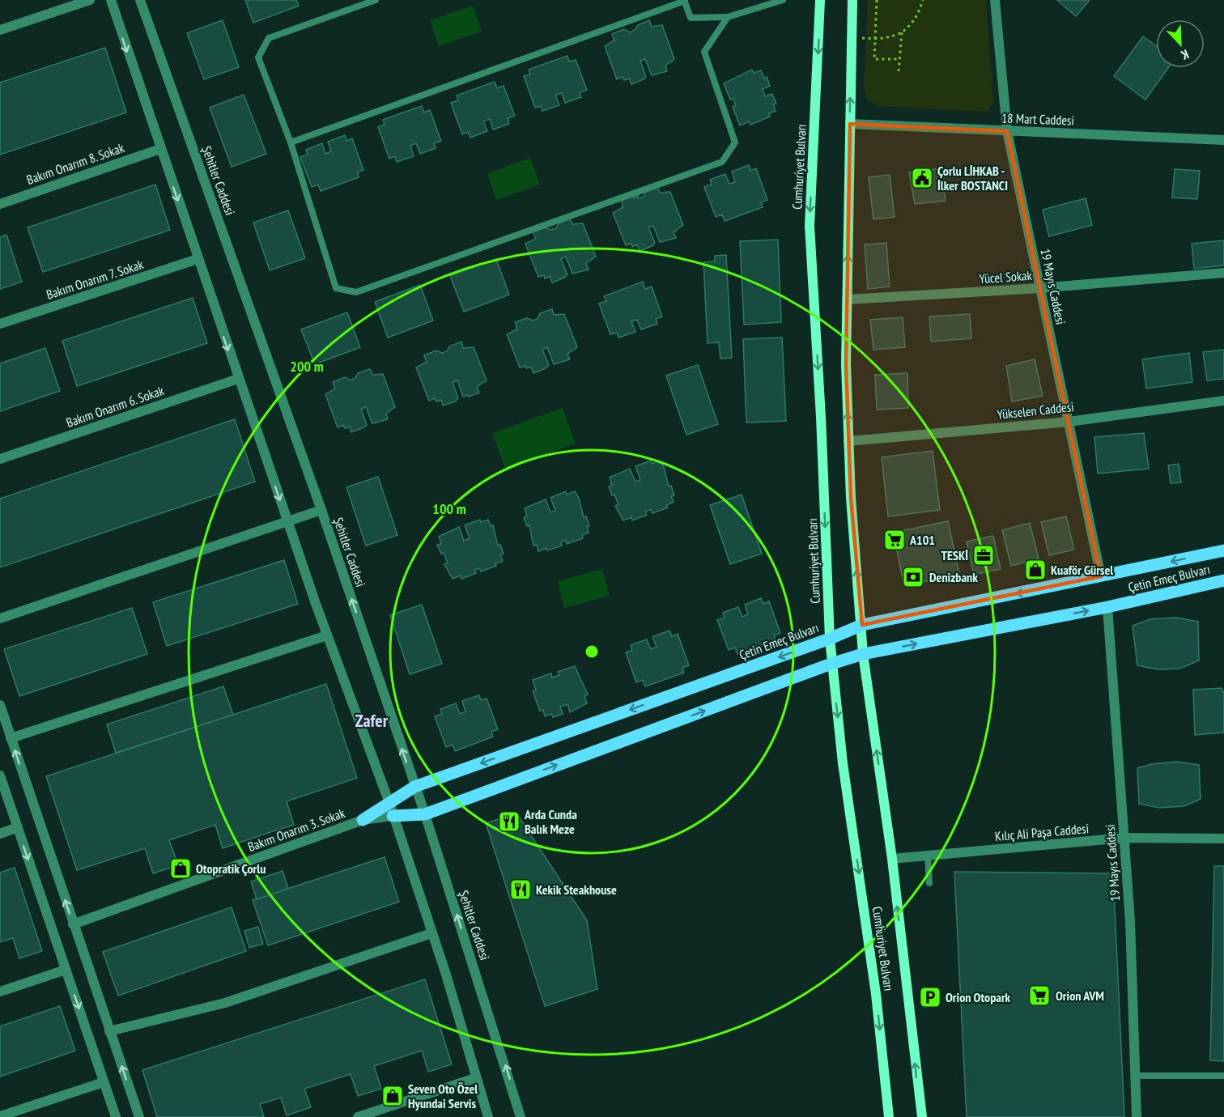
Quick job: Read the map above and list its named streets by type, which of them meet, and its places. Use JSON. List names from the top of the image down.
{
  "streets": {
    "main road": ["Cumhuriyet Bulvarı", "Çetin Emeç Bulvarı"],
    "street": [
      "18 Mart Caddesi",
      "Bakım Onarım 8. Sokak",
      "Şehitler Caddesi",
      "Yücel Sokak",
      "Bakım Onarım 7. Sokak",
      "19 Mayıs Caddesi",
      "Bakım Onarım 6. Sokak",
      "Yükselen Caddesi",
      "Bakım Onarım 3. Sokak",
      "Kılıç Ali Paşa Caddesi"
    ]
  },
  "crossings": [
    ["18 Mart Caddesi", "Cumhuriyet Bulvarı"],
    ["18 Mart Caddesi", "19 Mayıs Caddesi"],
    ["Cumhuriyet Bulvarı", "Yücel Sokak"],
    ["Cumhuriyet Bulvarı", "Yükselen Caddesi"],
    ["Cumhuriyet Bulvarı", "Çetin Emeç Bulvarı"],
    ["Cumhuriyet Bulvarı", "Kılıç Ali Paşa Caddesi"],
    ["Şehitler Caddesi", "Çetin Emeç Bulvarı"],
    ["Yücel Sokak", "19 Mayıs Caddesi"],
    ["19 Mayıs Caddesi", "Yükselen Caddesi"],
    ["19 Mayıs Caddesi", "Çetin Emeç Bulvarı"],
    ["19 Mayıs Caddesi", "Kılıç Ali Paşa Caddesi"],
    ["Çetin Emeç Bulvarı", "Bakım Onarım 3. Sokak"]
  ],
  "districts": ["Zafer"],
  "places": {
    "public building": ["Çorlu LİHKAB - İlker BOSTANCI"],
    "supermarket": ["A101", "Orion AVM"],
    "office": ["TESKİ"],
    "shop": ["Kuaför Gürsel", "Otopratik Çorlu", "Seven Oto Özel Hyundai Servis"],
    "bank": ["Denizbank"],
    "restaurant": ["Arda Cunda Balık Meze", "Kekik Steakhouse"],
    "parking": ["Orion Otopark"]
  },
  "north": "bottom right",
  "rings": ["200 m", "100 m"]
}
